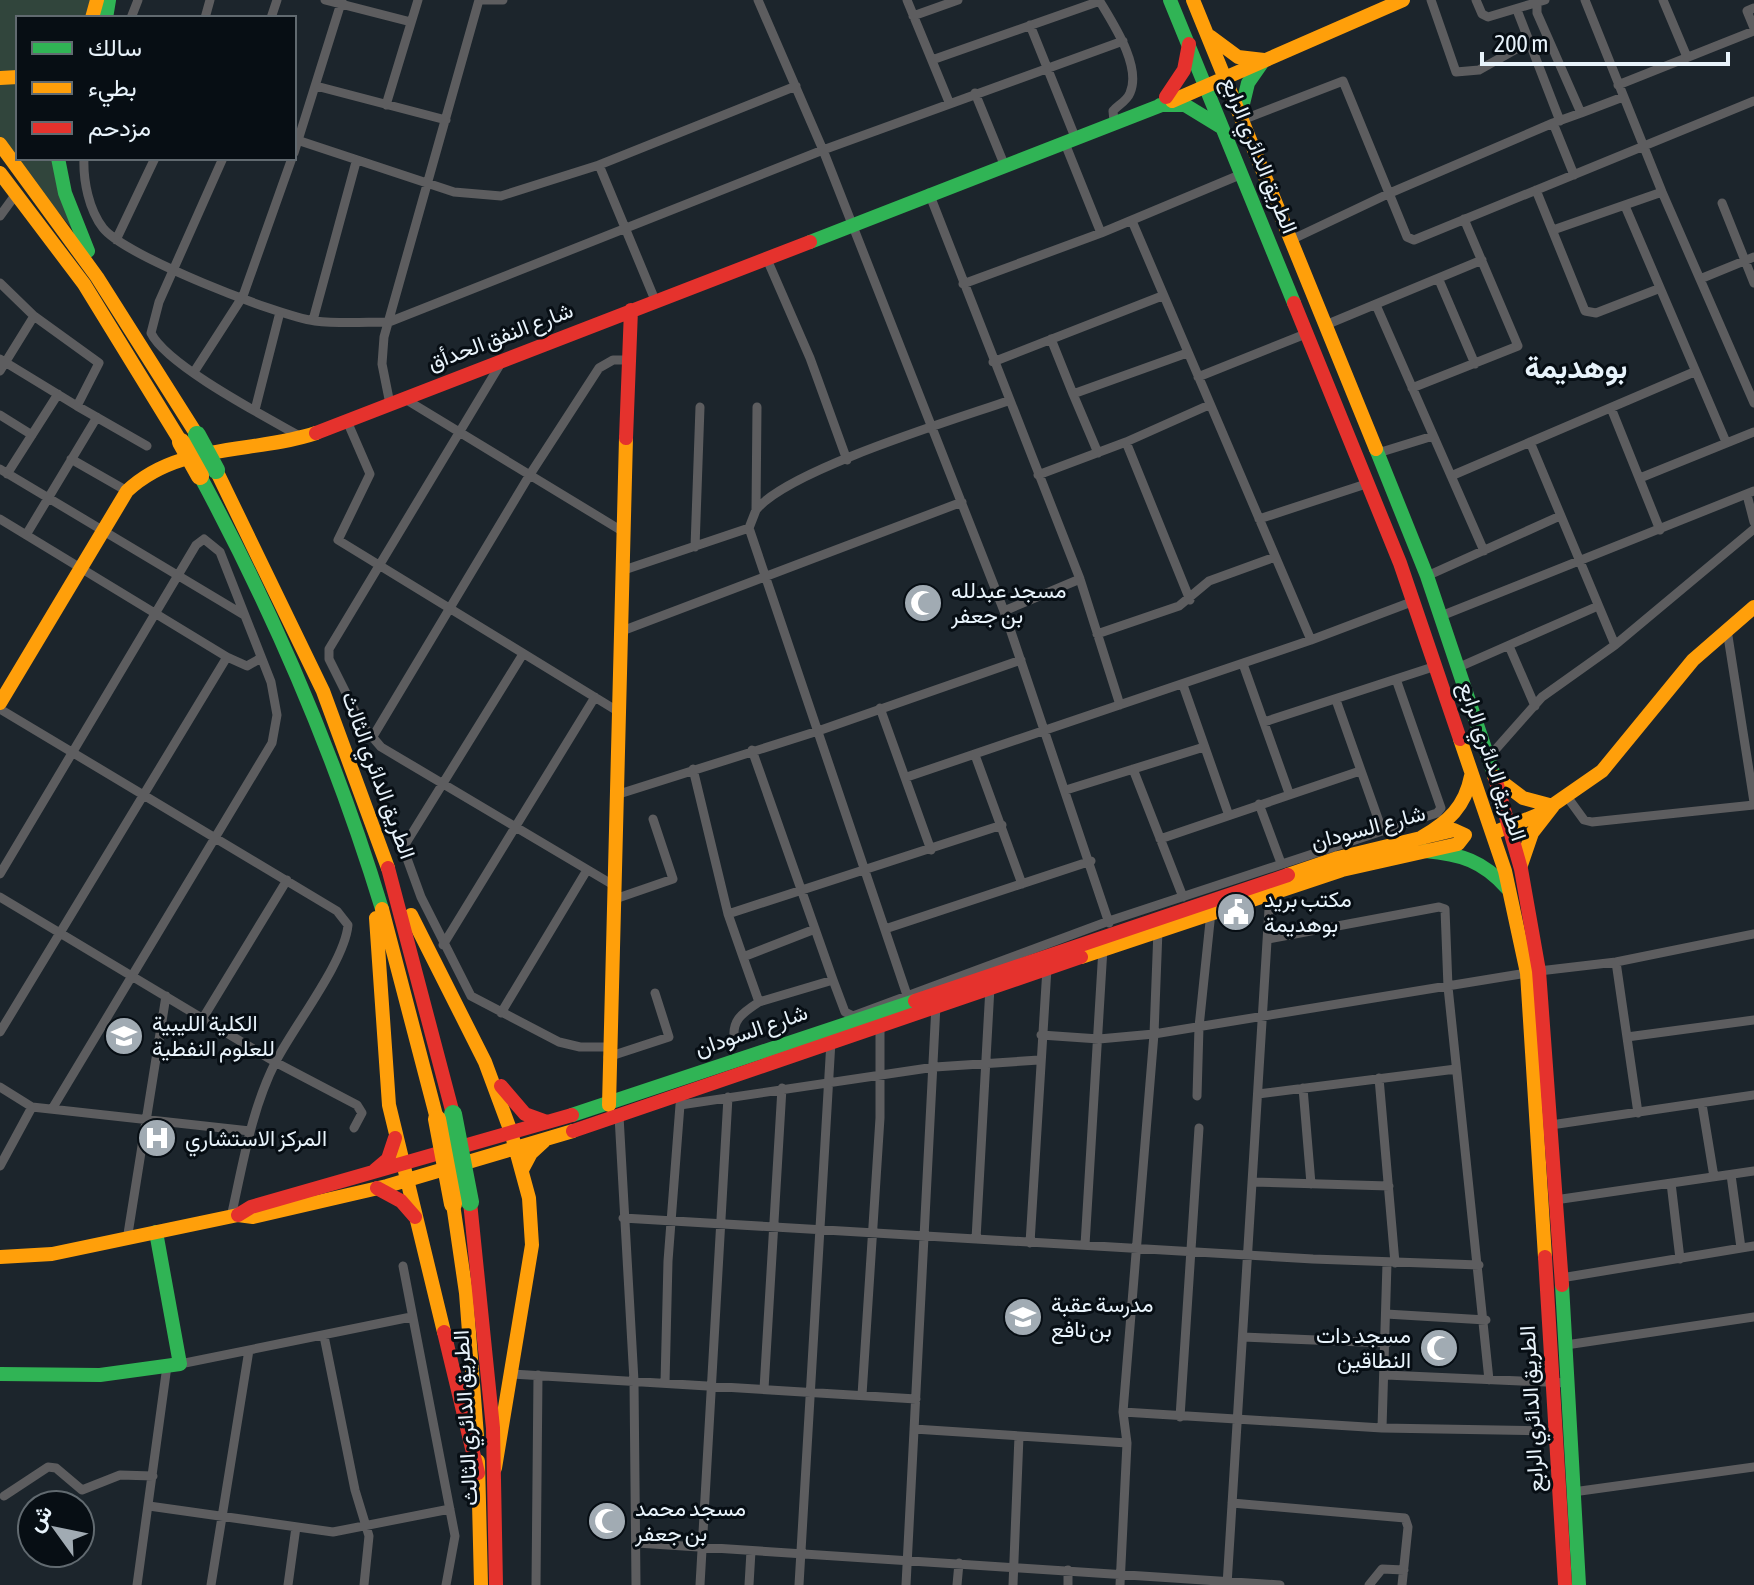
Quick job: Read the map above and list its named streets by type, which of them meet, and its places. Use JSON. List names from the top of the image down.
{
  "streets": {
    "main road": [
      "الطريق الدائري الرابع",
      "شارع النفق الحدأق",
      "الطريق الدائري الثالث",
      "شارع السودان"
    ]
  },
  "crossings": [
    ["الطريق الدائري الرابع", "شارع النفق الحدأق"]
  ],
  "districts": ["بوهديمة"],
  "places": {
    "mosque": ["مسجد عبدلله بن جعفر", "مسجد دات النطاقين", "مسجد محمد بن جعفر"],
    "public building": ["مكتب بريد بوهديمة"],
    "school or university": ["الكلية الليبية للعلوم النفطية", "مدرسة عقبة بن نافع"],
    "hospital": ["المركز الاستشاري"]
  },
  "legend": ["سالك", "بطيء", "مزدحم"],
  "scale_bar": "200 m",
  "north": "top left"
}
